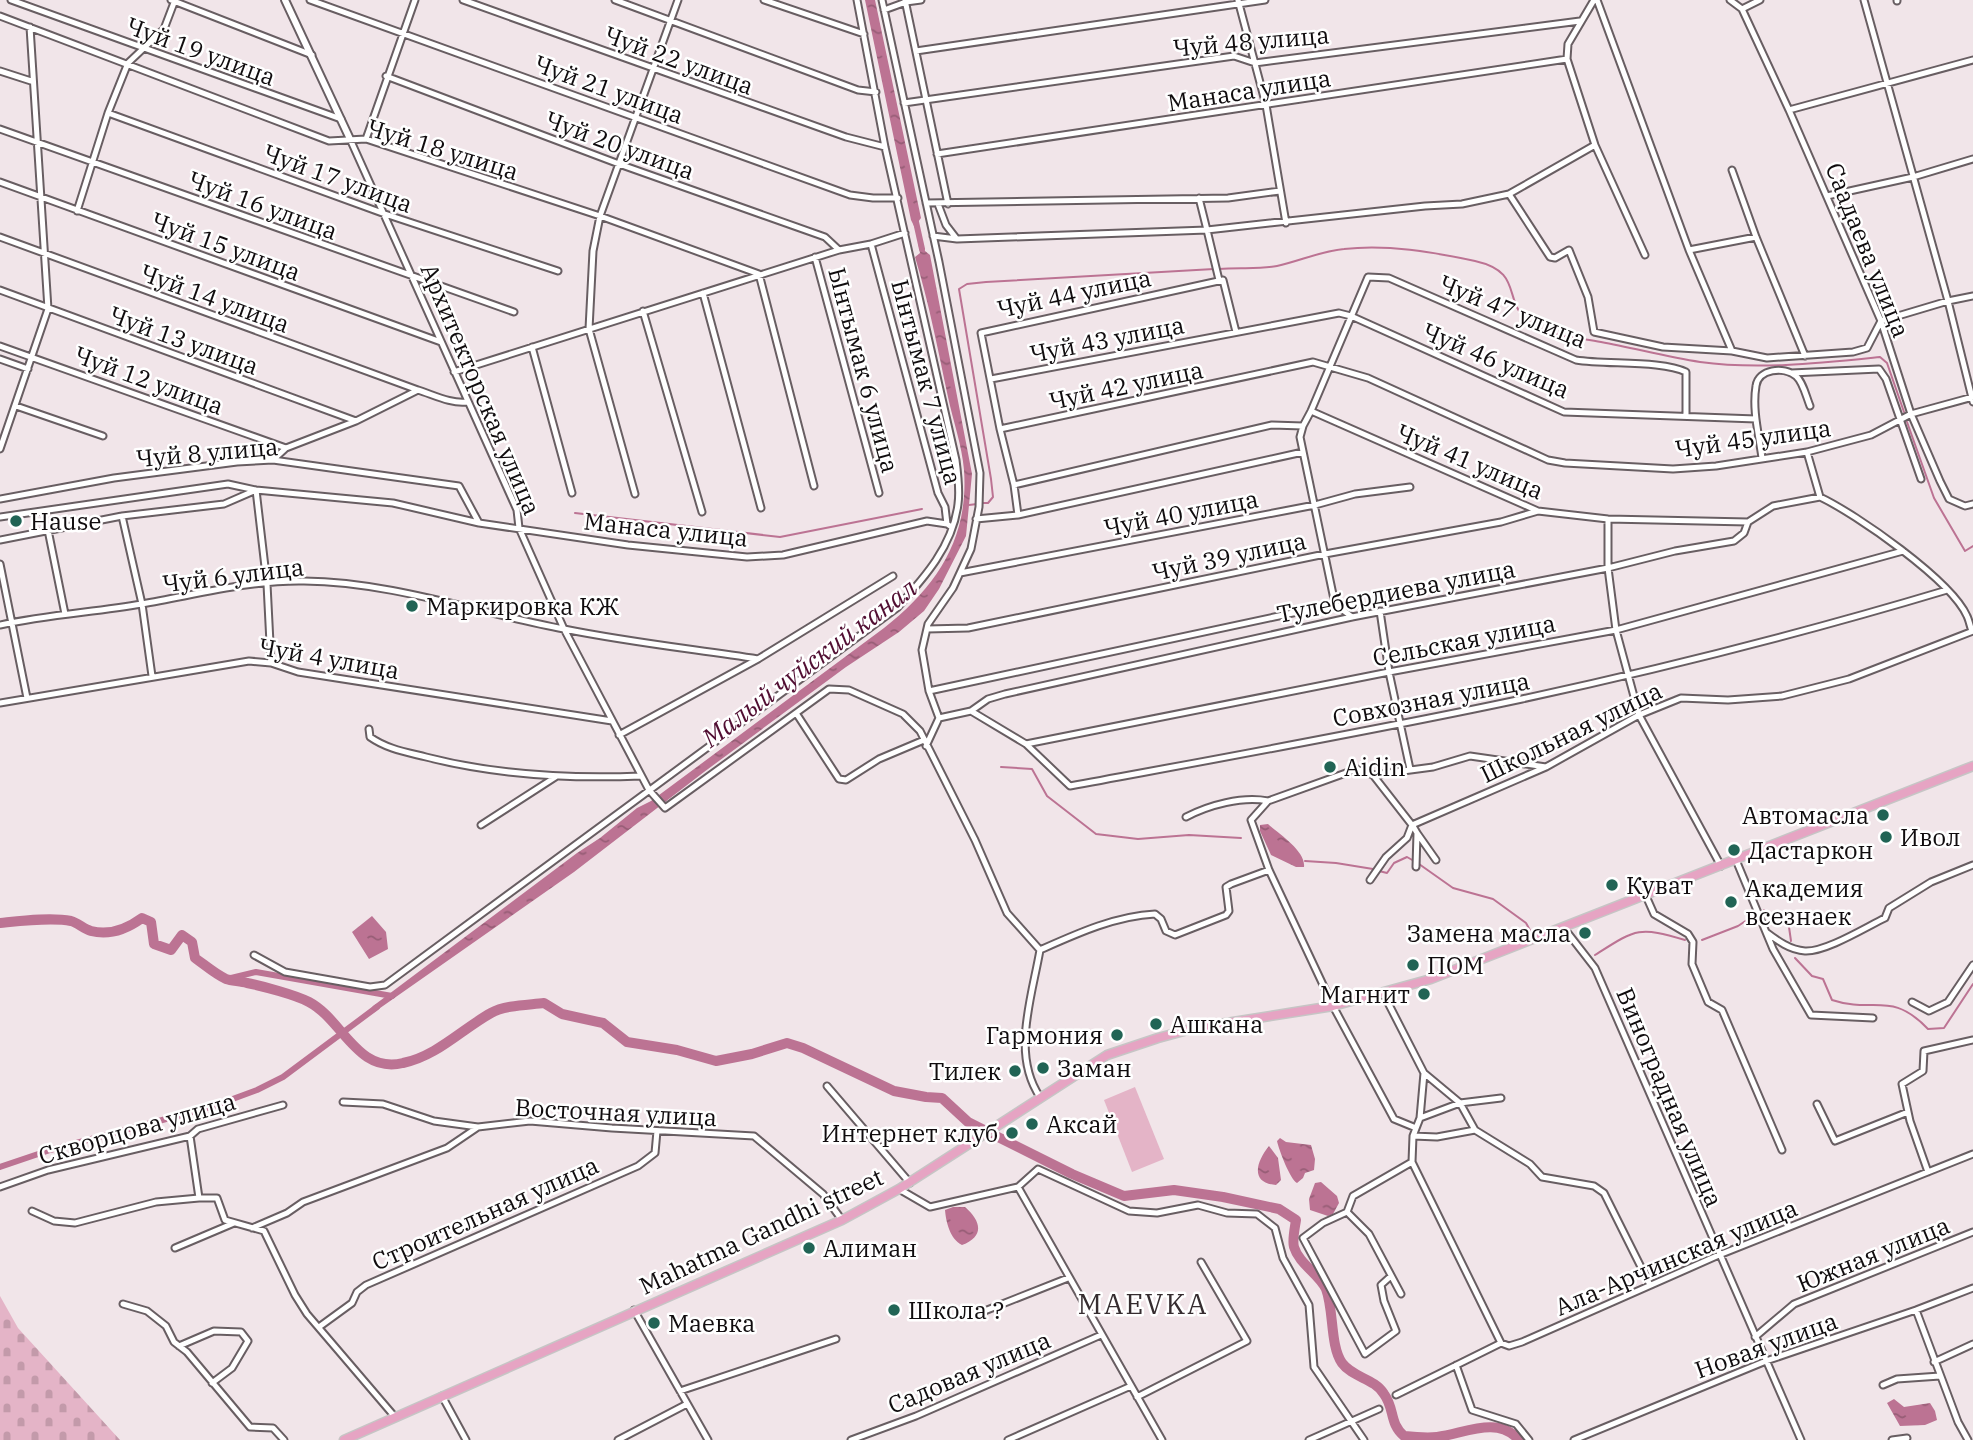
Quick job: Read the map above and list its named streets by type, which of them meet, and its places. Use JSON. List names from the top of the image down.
{
  "streets": {
    "main road": ["Mahatma Gandhi street"],
    "street": [
      "Чуй 48 улица",
      "Чуй 19 улица",
      "Чуй 22 улица",
      "Чуй 21 улица",
      "Манаса улица",
      "Чуй 20 улица",
      "Чуй 18 улица",
      "Чуй 17 улица",
      "Чуй 16 улица",
      "Чуй 15 улица",
      "Саадаева улица",
      "Чуй 44 улица",
      "Чуй 14 улица",
      "Чуй 47 улица",
      "Чуй 43 улица",
      "Чуй 13 улица",
      "Чуй 46 улица",
      "Ынтымак 6 улица",
      "Чуй 12 улица",
      "Ынтымак 7 улица",
      "Чуй 42 улица",
      "Архитекторская улица",
      "Чуй 45 улица",
      "Чуй 8 улица",
      "Чуй 41 улица",
      "Чуй 40 улица",
      "Чуй 39 улица",
      "Чуй 6 улица",
      "Тулебердиева улица",
      "Сельская улица",
      "Чуй 4 улица",
      "Совхозная улица",
      "Школьная улица",
      "Виноградная улица",
      "Восточная улица",
      "Скворцова улица",
      "Строительная улица",
      "Южная улица",
      "Ала-Арчинская улица",
      "Новая улица",
      "Садовая улица"
    ]
  },
  "crossings": [
    ["Чуй 19 улица", "Архитекторская улица"],
    ["Манаса улица", "Ынтымак 7 улица"],
    ["Манаса улица", "Архитекторская улица"],
    ["Манаса улица", "Чуй 8 улица"],
    ["Чуй 18 улица", "Архитекторская улица"],
    ["Чуй 17 улица", "Архитекторская улица"],
    ["Чуй 16 улица", "Архитекторская улица"],
    ["Чуй 15 улица", "Архитекторская улица"],
    ["Саадаева улица", "Чуй 45 улица"],
    ["Чуй 44 улица", "Чуй 43 улица"],
    ["Чуй 44 улица", "Чуй 42 улица"],
    ["Чуй 14 улица", "Архитекторская улица"],
    ["Чуй 47 улица", "Чуй 46 улица"],
    ["Чуй 43 улица", "Чуй 46 улица"],
    ["Чуй 42 улица", "Чуй 45 улица"],
    ["Архитекторская улица", "Чуй 6 улица"],
    ["Архитекторская улица", "Чуй 4 улица"],
    ["Чуй 41 улица", "Чуй 39 улица"],
    ["Чуй 41 улица", "Тулебердиева улица"],
    ["Тулебердиева улица", "Совхозная улица"],
    ["Сельская улица", "Совхозная улица"],
    ["Виноградная улица", "Mahatma Gandhi street"],
    ["Виноградная улица", "Южная улица"],
    ["Виноградная улица", "Ала-Арчинская улица"],
    ["Виноградная улица", "Новая улица"],
    ["Восточная улица", "Строительная улица"],
    ["Восточная улица", "Mahatma Gandhi street"]
  ],
  "districts": ["MAEVKA"],
  "water": ["Малый чуйский канал"],
  "places": [
    "Hause",
    "Маркировка КЖ",
    "Aidin",
    "Автомасла",
    "Ивол",
    "Дастаркон",
    "Куват",
    "Академия всезнаек",
    "Замена масла",
    "ПОМ",
    "Магнит",
    "Ашкана",
    "Гармония",
    "Заман",
    "Тилек",
    "Аксай",
    "Интернет клуб",
    "Алиман",
    "Школа ?",
    "Маевка"
  ]
}
